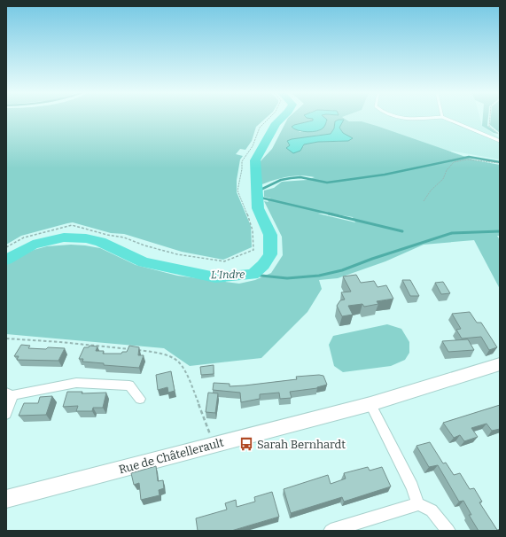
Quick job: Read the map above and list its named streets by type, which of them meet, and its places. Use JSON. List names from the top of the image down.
{
  "streets": {
    "main road": ["Rue de Châtellerault"]
  },
  "water": ["L'Indre"],
  "places": {
    "bus stop": ["Sarah Bernhardt"]
  }
}
